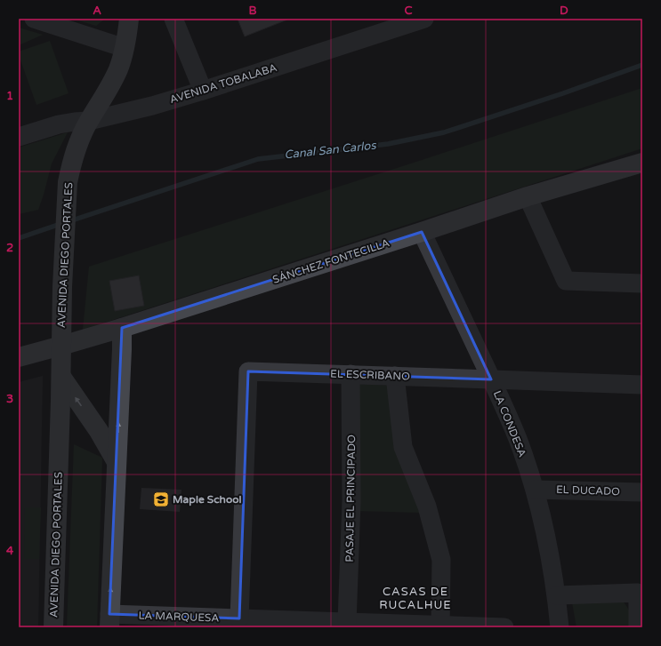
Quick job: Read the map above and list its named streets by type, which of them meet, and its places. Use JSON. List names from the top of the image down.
{
  "streets": {
    "street": [
      "AVENIDA TOBALABA",
      "AVENIDA DIEGO PORTALES",
      "SÁNCHEZ FONTECILLA",
      "EL ESCRIBANO",
      "LA CONDESA",
      "EL DUCADO",
      "PASAJE EL PRINCIPADO",
      "LA MARQUESA"
    ]
  },
  "crossings": [
    ["AVENIDA TOBALABA", "AVENIDA DIEGO PORTALES"],
    ["AVENIDA DIEGO PORTALES", "SÁNCHEZ FONTECILLA"],
    ["SÁNCHEZ FONTECILLA", "LA CONDESA"],
    ["EL ESCRIBANO", "LA CONDESA"],
    ["EL ESCRIBANO", "PASAJE EL PRINCIPADO"],
    ["EL ESCRIBANO", "LA MARQUESA"],
    ["LA CONDESA", "EL DUCADO"],
    ["PASAJE EL PRINCIPADO", "LA MARQUESA"]
  ],
  "districts": ["CASAS DE RUCALHUE"],
  "water": ["Canal San Carlos"],
  "places": {
    "school or university": ["Maple School"]
  },
  "grid": {
    "columns": [
      "A",
      "B",
      "C",
      "D"
    ],
    "rows": [
      "1",
      "2",
      "3",
      "4"
    ]
  }
}
